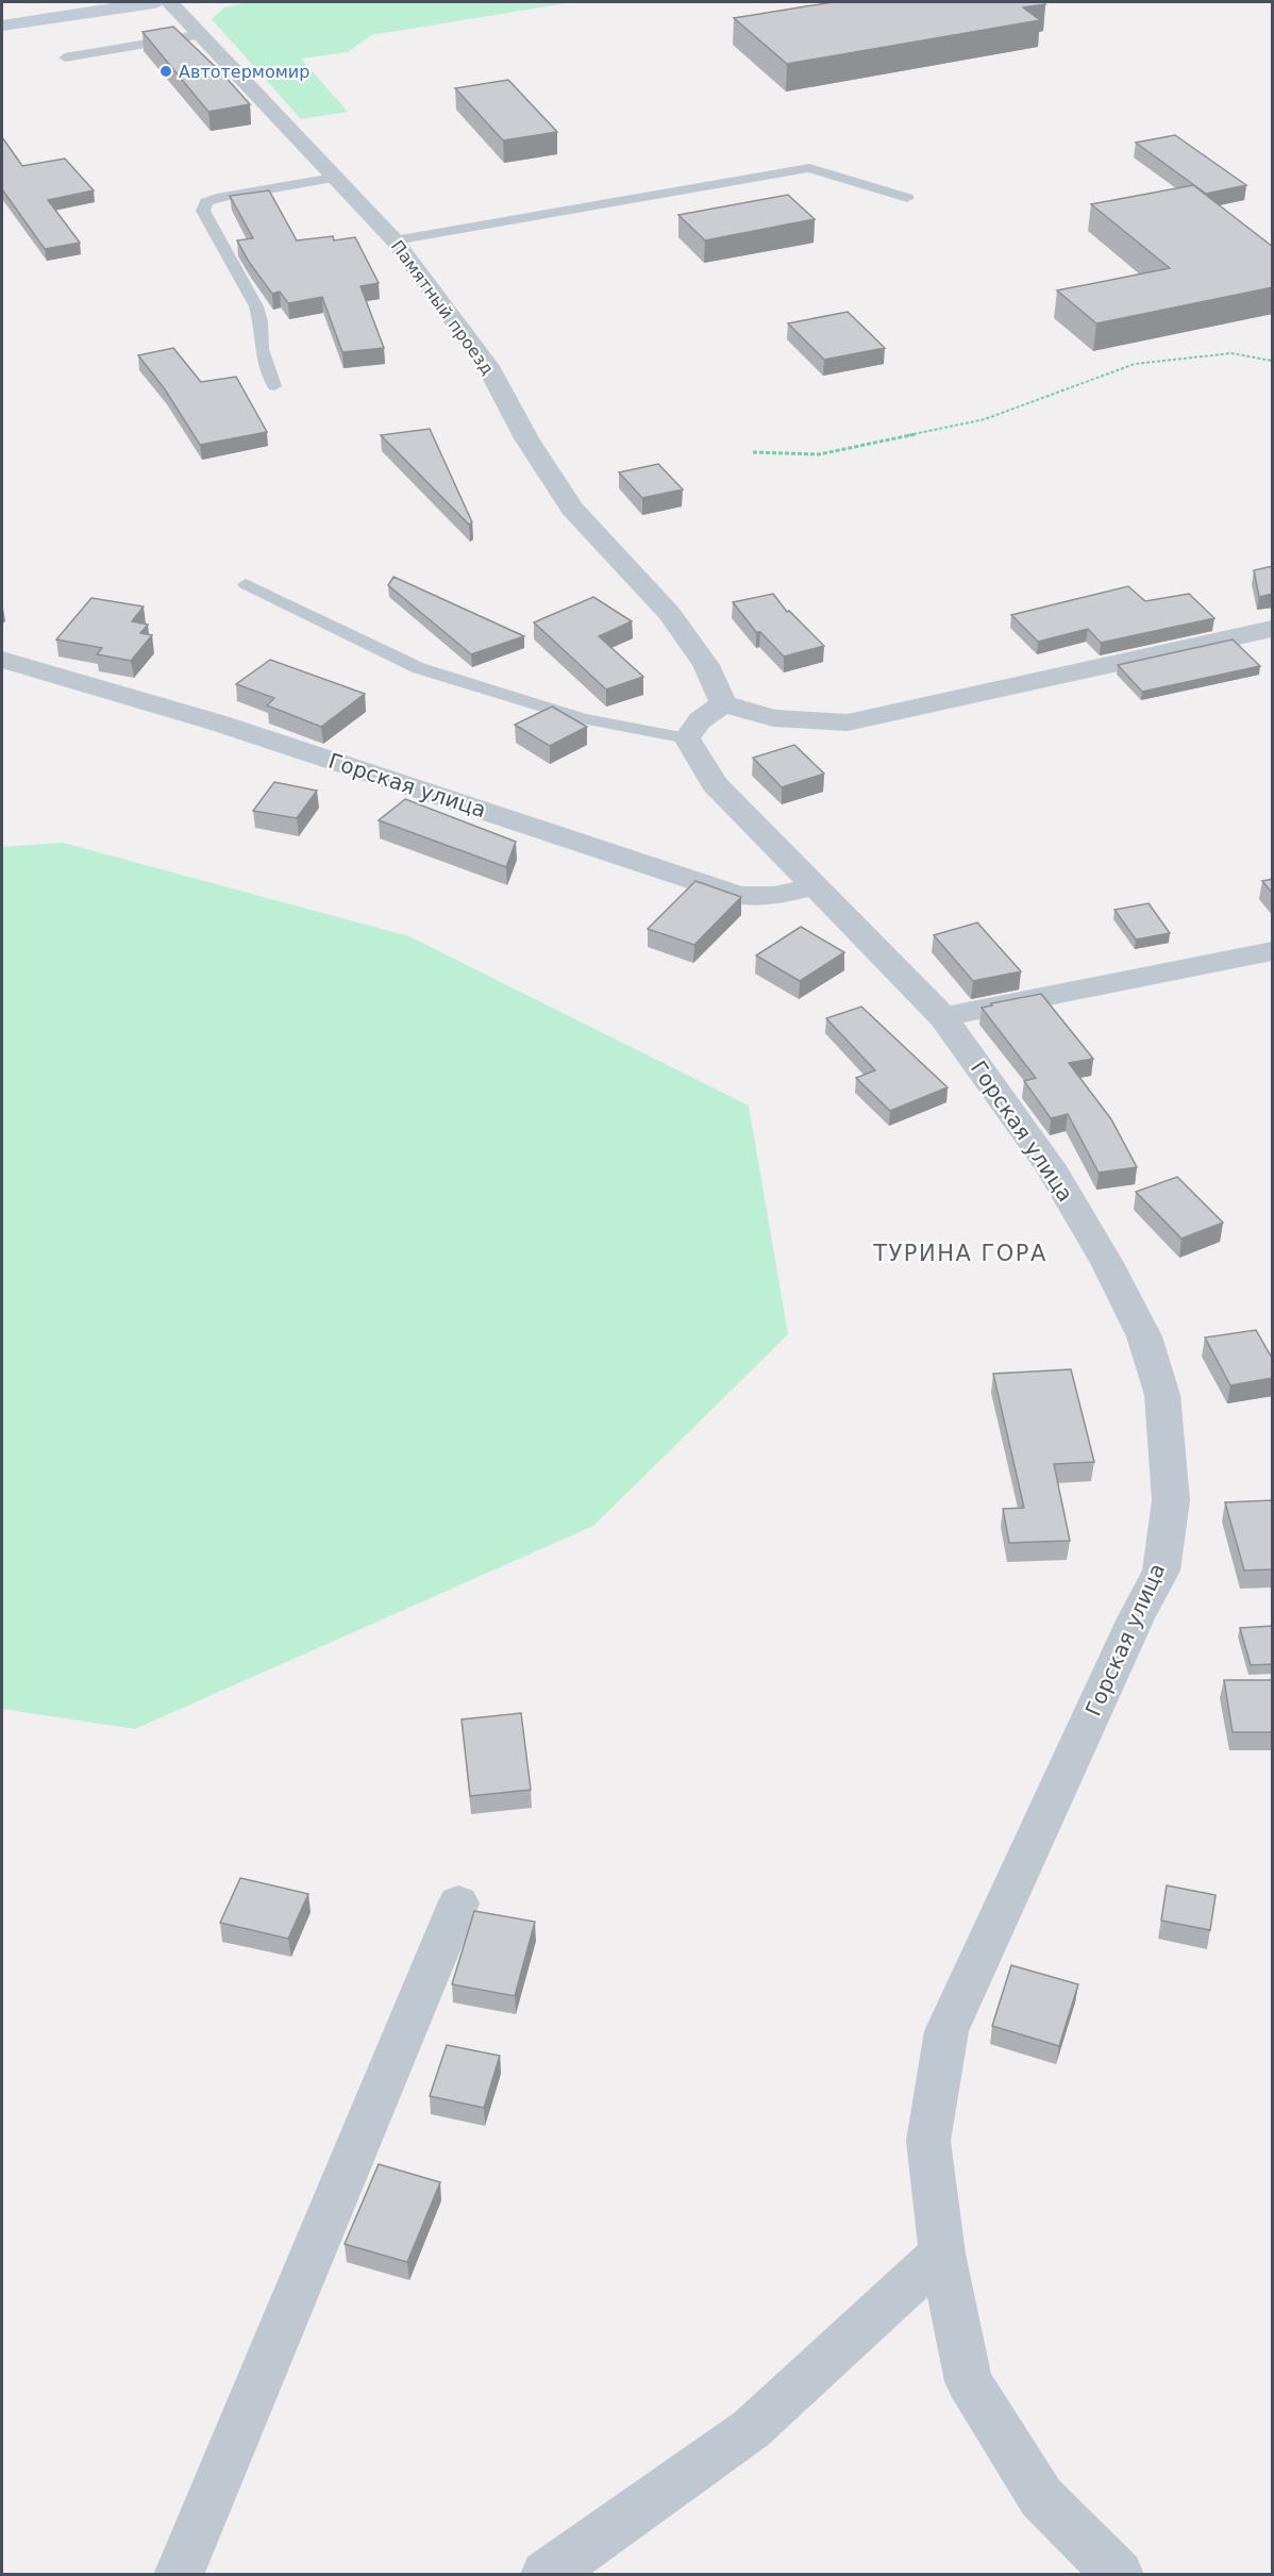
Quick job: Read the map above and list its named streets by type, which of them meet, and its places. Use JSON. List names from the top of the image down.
{
  "streets": {
    "street": ["Памятный проезд", "Горская улица"]
  },
  "districts": ["ТУРИНА ГОРА"],
  "places": ["Автотермомир"]
}
